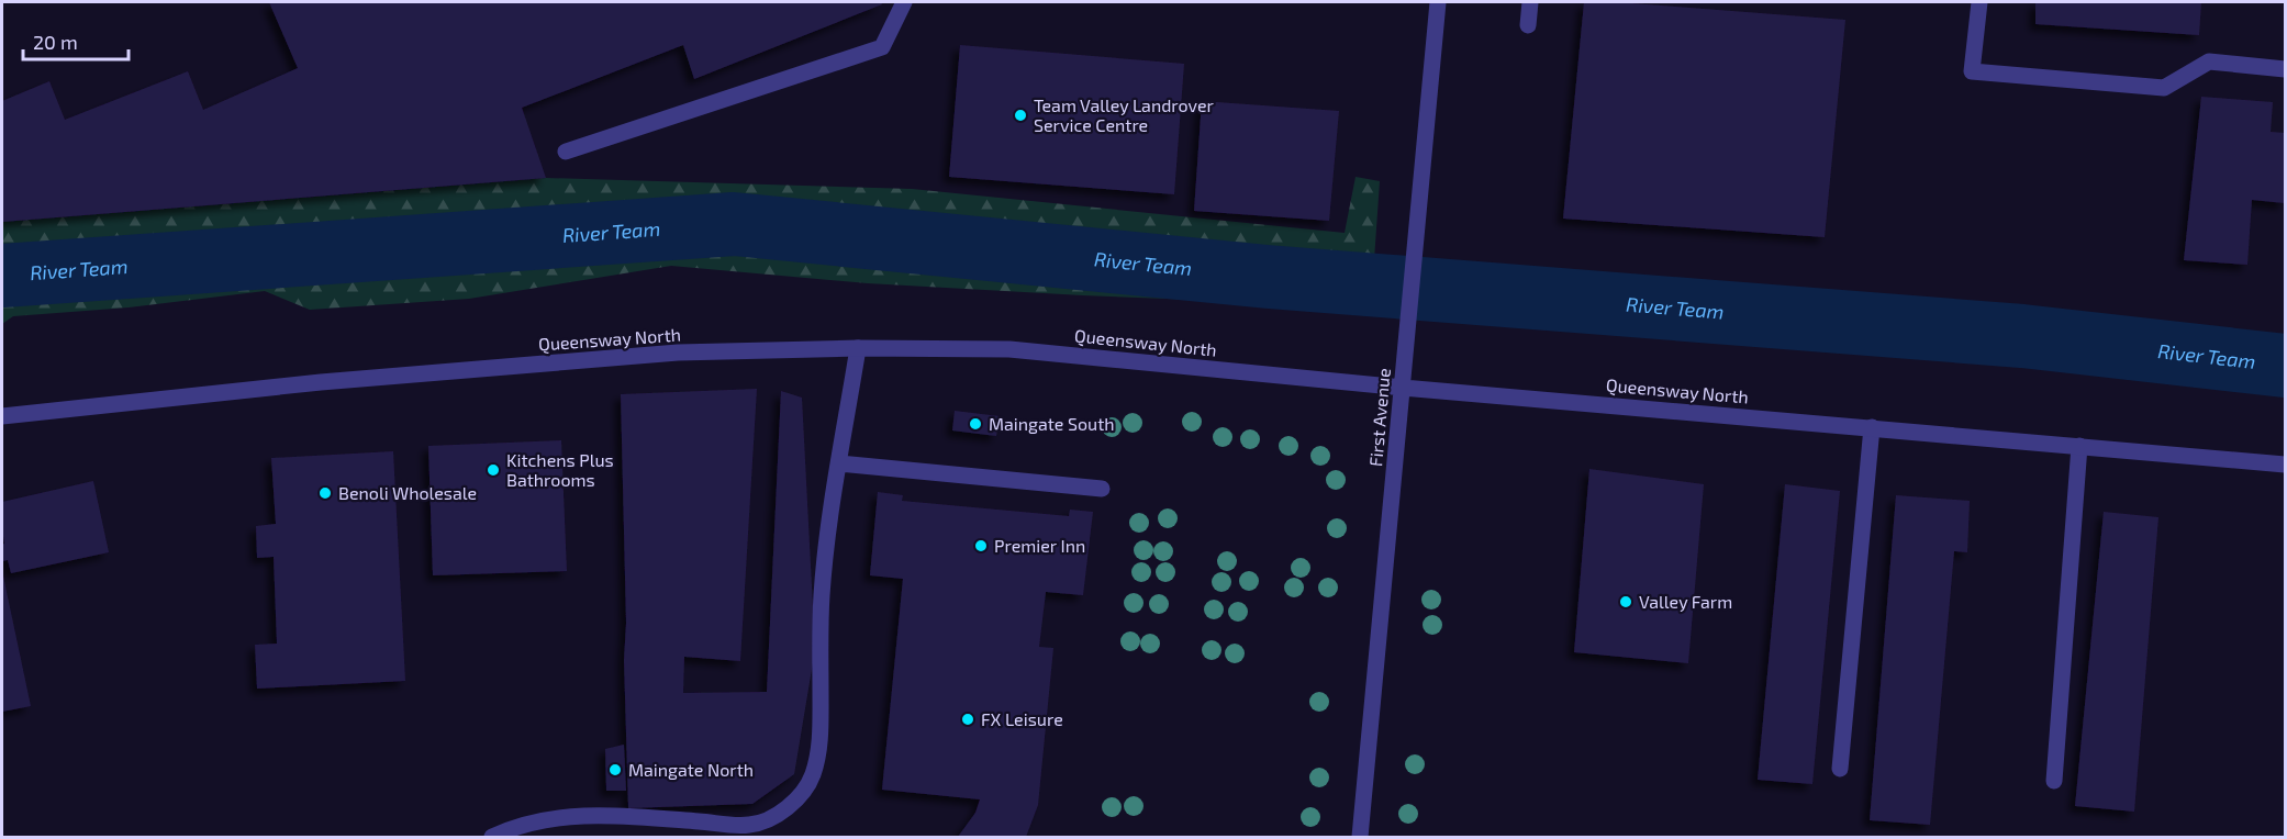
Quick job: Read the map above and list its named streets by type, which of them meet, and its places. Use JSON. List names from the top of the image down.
{
  "streets": {
    "street": ["Queensway North", "First Avenue"]
  },
  "crossings": [
    ["Queensway North", "First Avenue"]
  ],
  "water": ["River Team"],
  "places": [
    "Team Valley Landrover Service Centre",
    "Maingate South",
    "Kitchens Plus Bathrooms",
    "Benoli Wholesale",
    "Premier Inn",
    "Valley Farm",
    "FX Leisure",
    "Maingate North"
  ],
  "scale_bar": "20 m"
}
